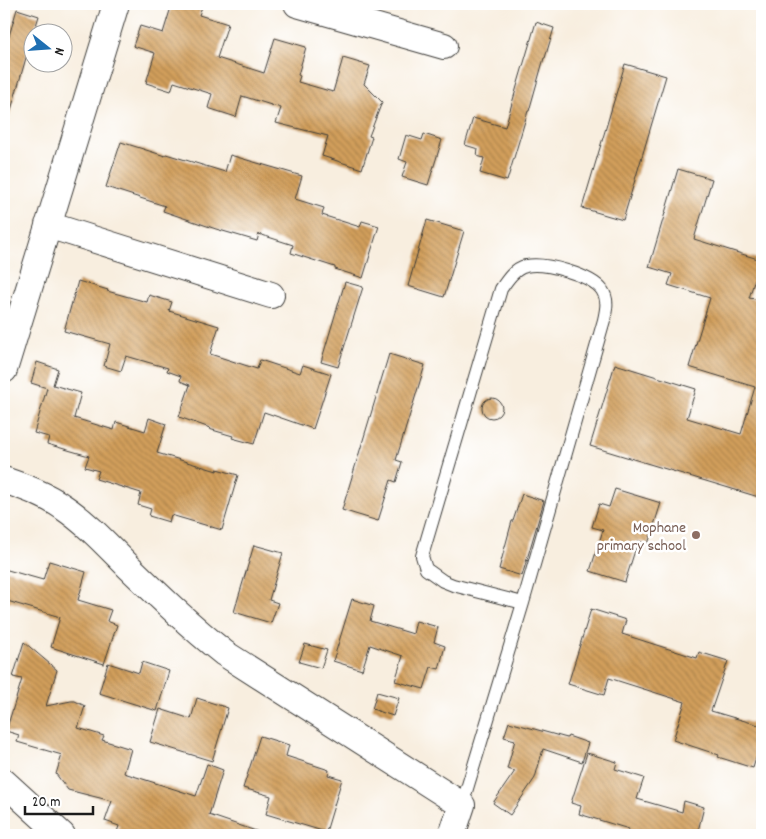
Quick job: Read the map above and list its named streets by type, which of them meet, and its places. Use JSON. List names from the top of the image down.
{
  "places": ["Mophane primary school"],
  "scale_bar": "20 m",
  "north": "right"
}
